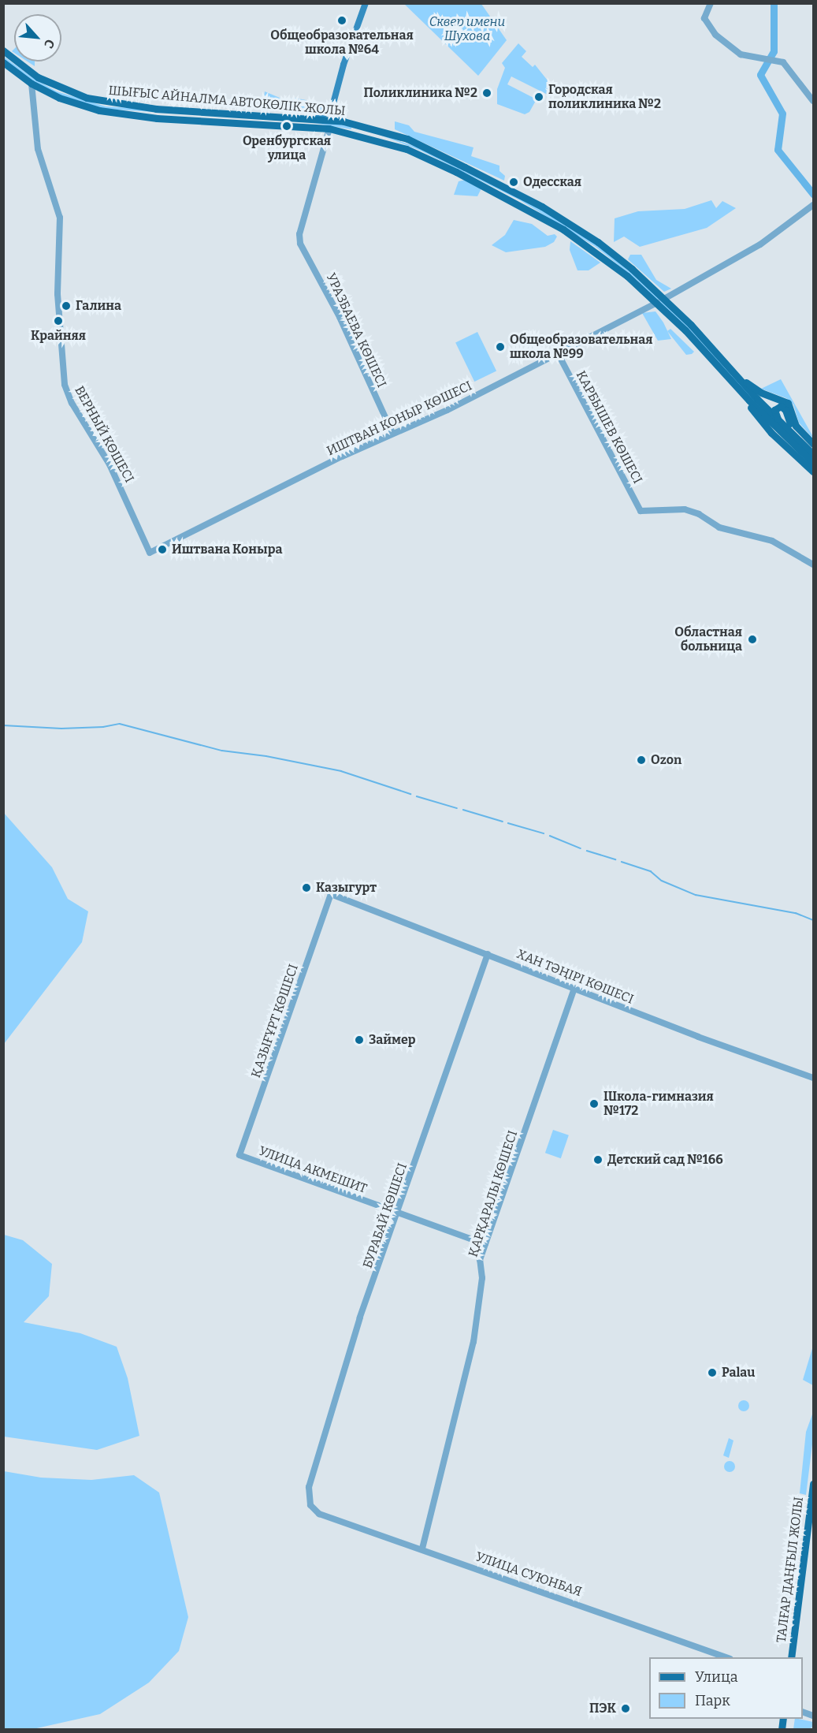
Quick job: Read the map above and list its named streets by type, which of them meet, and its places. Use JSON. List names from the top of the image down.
{
  "streets": {
    "main road": ["ШЫҒЫС АЙНАЛМА АВТОКӨЛІК ЖОЛЫ", "ТАЛҒАР ДАҢҒЫЛ ЖОЛЫ"],
    "street": [
      "УРАЗБАЕВА КӨШЕСІ",
      "ИШТВАН КОНЫР КӨШЕСІ",
      "КАРБЫШЕВ КӨШЕСІ",
      "ВЕРНЫЙ КӨШЕСІ",
      "ХАН ТӘҢІРІ КӨШЕСІ",
      "ҚАЗЫҒҰРТ КӨШЕСІ",
      "УЛИЦА АКМЕШИТ",
      "ҚАРҚАРАЛЫ КӨШЕСІ",
      "БУРАБАЙ КӨШЕСІ",
      "УЛИЦА СУЮНБАЯ"
    ]
  },
  "crossings": [
    ["ШЫҒЫС АЙНАЛМА АВТОКӨЛІК ЖОЛЫ", "УРАЗБАЕВА КӨШЕСІ"],
    ["ШЫҒЫС АЙНАЛМА АВТОКӨЛІК ЖОЛЫ", "ИШТВАН КОНЫР КӨШЕСІ"],
    ["ШЫҒЫС АЙНАЛМА АВТОКӨЛІК ЖОЛЫ", "ВЕРНЫЙ КӨШЕСІ"],
    ["УРАЗБАЕВА КӨШЕСІ", "ИШТВАН КОНЫР КӨШЕСІ"],
    ["ИШТВАН КОНЫР КӨШЕСІ", "КАРБЫШЕВ КӨШЕСІ"],
    ["ИШТВАН КОНЫР КӨШЕСІ", "ВЕРНЫЙ КӨШЕСІ"],
    ["ХАН ТӘҢІРІ КӨШЕСІ", "ҚАЗЫҒҰРТ КӨШЕСІ"],
    ["ХАН ТӘҢІРІ КӨШЕСІ", "ҚАРҚАРАЛЫ КӨШЕСІ"],
    ["ХАН ТӘҢІРІ КӨШЕСІ", "БУРАБАЙ КӨШЕСІ"],
    ["ҚАЗЫҒҰРТ КӨШЕСІ", "УЛИЦА АКМЕШИТ"],
    ["УЛИЦА АКМЕШИТ", "ҚАРҚАРАЛЫ КӨШЕСІ"],
    ["УЛИЦА АКМЕШИТ", "БУРАБАЙ КӨШЕСІ"],
    ["ҚАРҚАРАЛЫ КӨШЕСІ", "УЛИЦА СУЮНБАЯ"],
    ["БУРАБАЙ КӨШЕСІ", "УЛИЦА СУЮНБАЯ"]
  ],
  "parks": ["Сквер имени Шухова"],
  "places": [
    "Общеобразовательная школа №64",
    "Поликлиника №2",
    "Городская поликлиника №2",
    "Оренбургская улица",
    "Одесская",
    "Галина",
    "Крайняя",
    "Общеобразовательная школа №99",
    "Иштвана Коныра",
    "Областная больница",
    "Ozon",
    "Казыгурт",
    "Займер",
    "Школа-гимназия №172",
    "Детский сад №166",
    "Palau",
    "ПЭК"
  ],
  "legend": ["Улица", "Парк"],
  "north": "bottom right"
}
